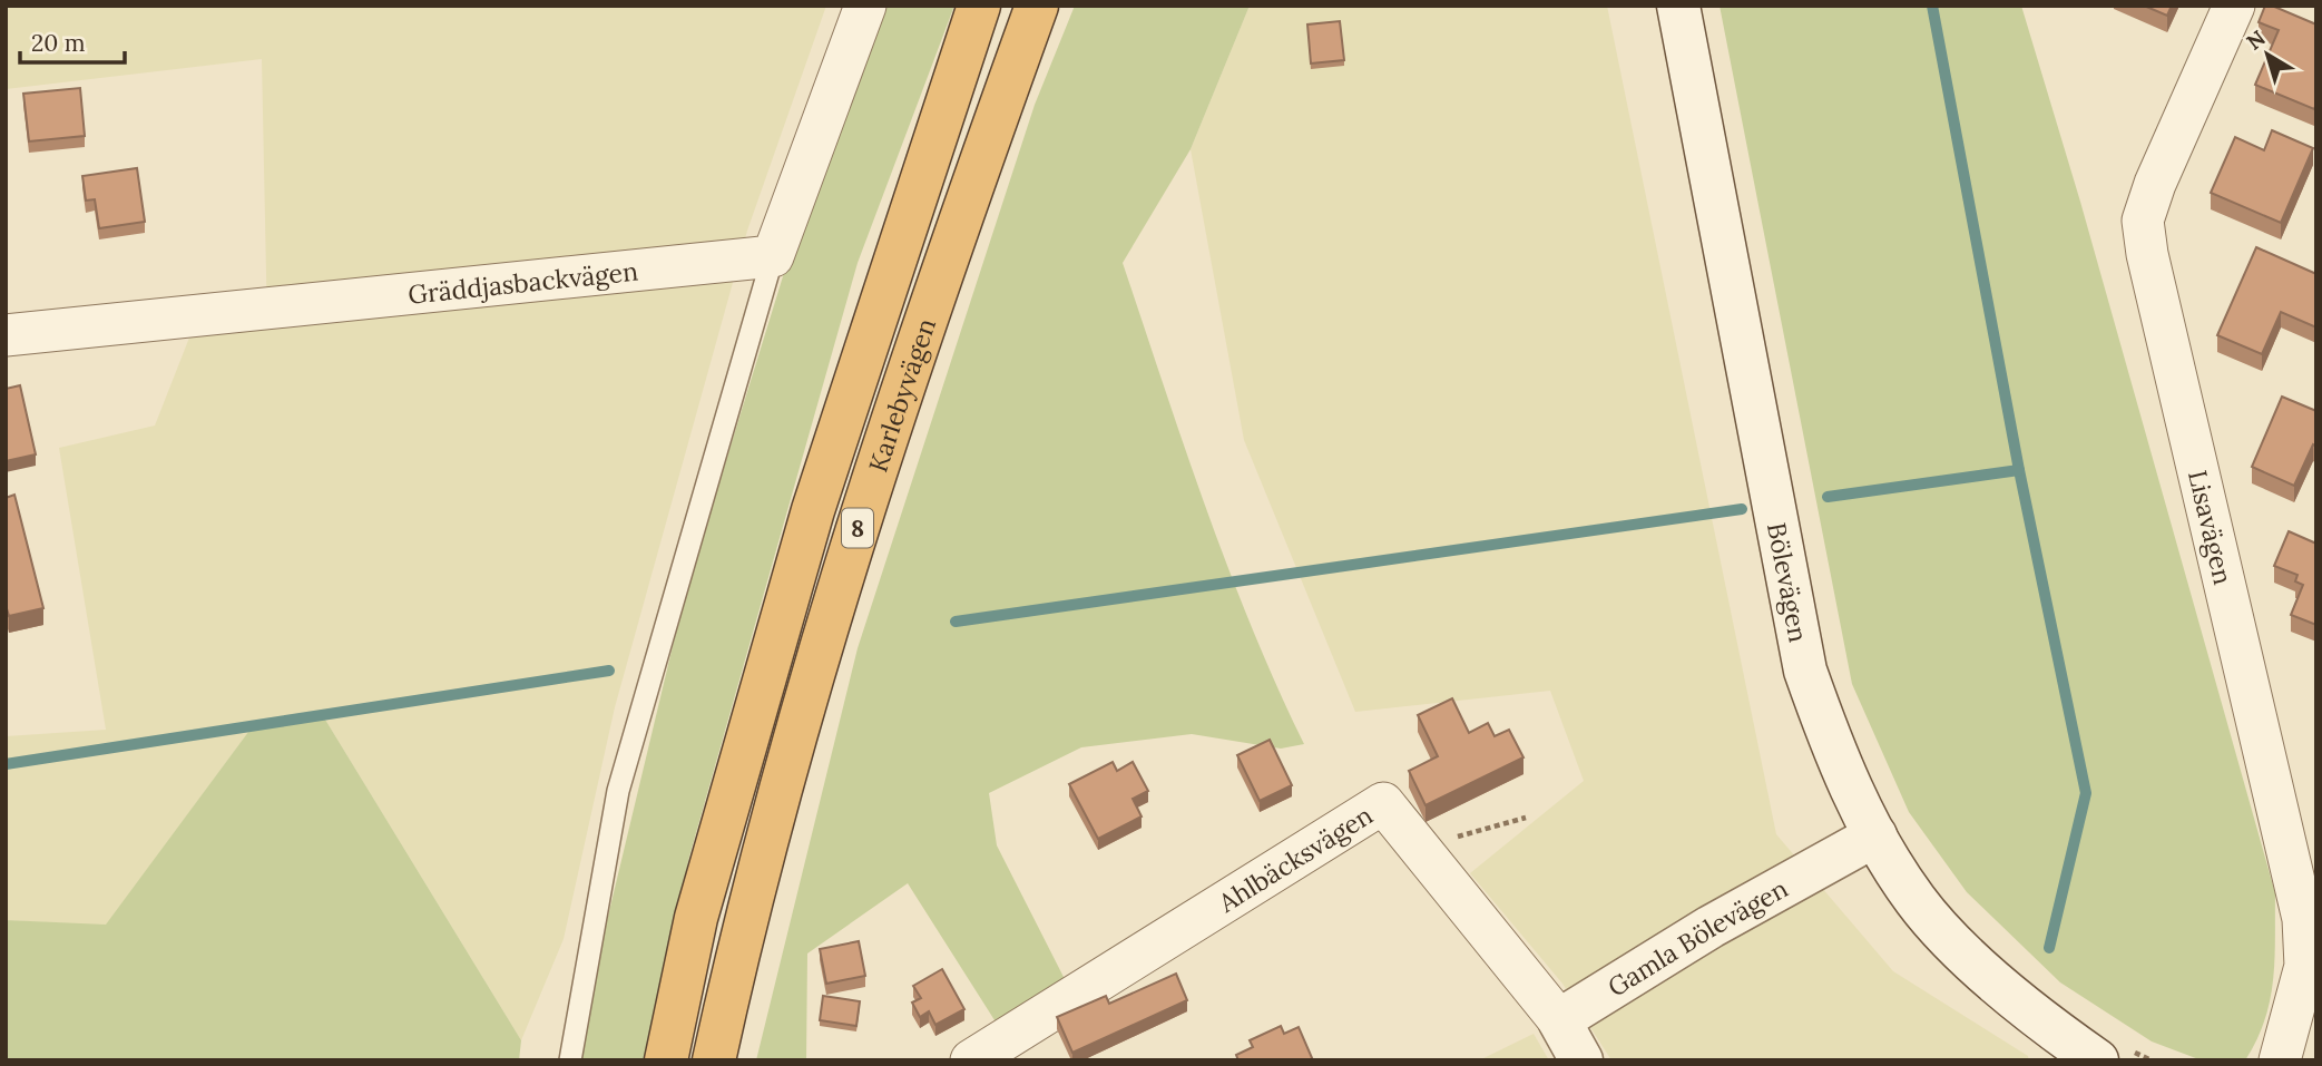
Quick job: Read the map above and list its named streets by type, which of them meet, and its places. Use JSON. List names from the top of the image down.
{
  "streets": {
    "highway": ["Karlebyvägen", "8"],
    "main road": ["Bölevägen", "Gamla Bölevägen"],
    "street": ["Gräddjasbackvägen", "Lisavägen", "Ahlbäcksvägen"]
  },
  "crossings": [
    ["Bölevägen", "Gamla Bölevägen"],
    ["Ahlbäcksvägen", "Gamla Bölevägen"]
  ],
  "scale_bar": "20 m",
  "north": "top left"
}
